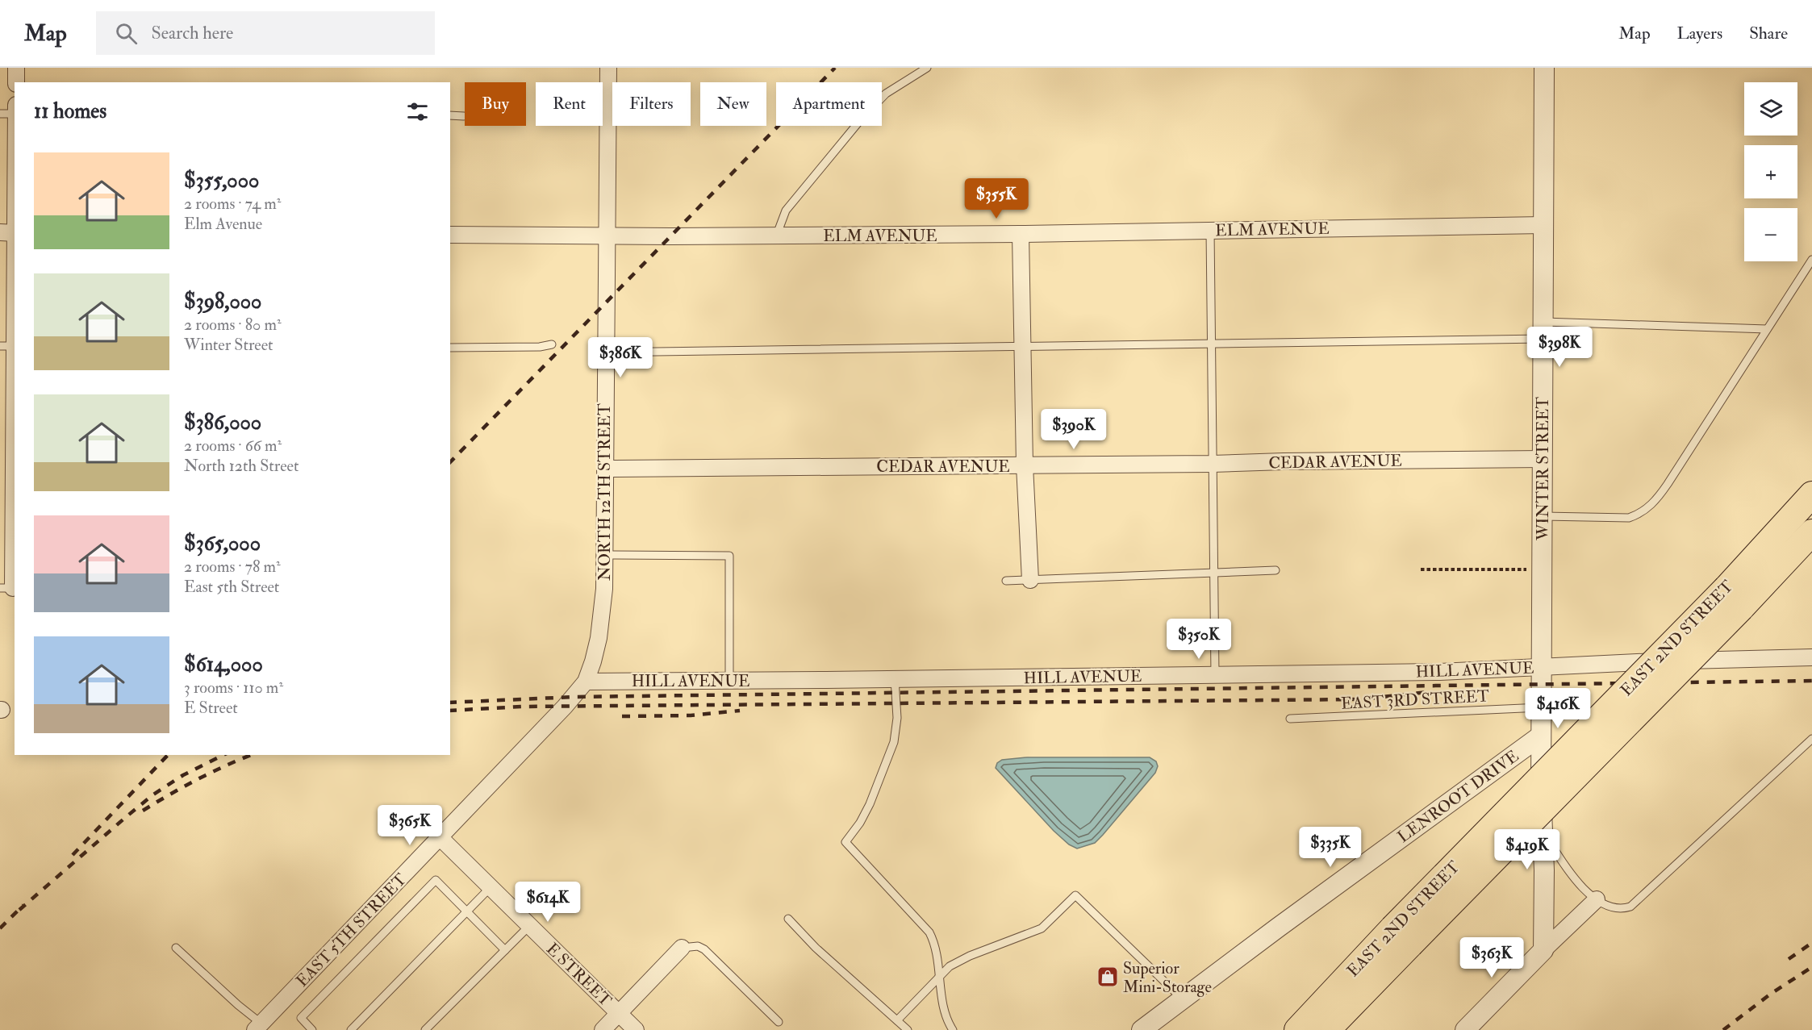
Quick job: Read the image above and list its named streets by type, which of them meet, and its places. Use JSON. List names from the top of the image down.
{
  "streets": {
    "highway": ["EAST 2ND STREET"],
    "street": [
      "ELM AVENUE",
      "CEDAR AVENUE",
      "WINTER STREET",
      "NORTH 12TH STREET",
      "HILL AVENUE",
      "LENROOT DRIVE",
      "EAST 5TH STREET",
      "E STREET"
    ],
    "lane": ["EAST 3RD STREET"]
  },
  "crossings": [
    ["ELM AVENUE", "WINTER STREET"],
    ["ELM AVENUE", "NORTH 12TH STREET"],
    ["CEDAR AVENUE", "WINTER STREET"],
    ["CEDAR AVENUE", "NORTH 12TH STREET"],
    ["WINTER STREET", "HILL AVENUE"],
    ["WINTER STREET", "EAST 3RD STREET"],
    ["WINTER STREET", "LENROOT DRIVE"],
    ["NORTH 12TH STREET", "HILL AVENUE"],
    ["NORTH 12TH STREET", "EAST 5TH STREET"],
    ["HILL AVENUE", "EAST 5TH STREET"],
    ["EAST 5TH STREET", "E STREET"]
  ],
  "places": {
    "shop": ["Superior Mini-Storage"]
  },
  "page": {
    "header": "Map",
    "search": "Search here",
    "nav": ["Map", "Layers", "Share"],
    "map_buttons": ["+", "−"],
    "chip": [
      "Buy",
      "Rent",
      "Filters",
      "New",
      "Apartment"
    ],
    "heading": "11 homes",
    "list": [
      {
        "name": "$355,000",
        "note": "2 rooms · 74 m² · Elm Avenue"
      },
      {
        "name": "$398,000",
        "note": "2 rooms · 80 m² · Winter Street"
      },
      {
        "name": "$386,000",
        "note": "2 rooms · 66 m² · North 12th Street"
      },
      {
        "name": "$365,000",
        "note": "2 rooms · 78 m² · East 5th Street"
      },
      {
        "name": "$614,000",
        "note": "3 rooms · 110 m² · E Street"
      }
    ],
    "price": [
      "$355K",
      "$398K",
      "$386K",
      "$390K",
      "$350K",
      "$416K",
      "$365K",
      "$335K",
      "$419K",
      "$614K",
      "$363K"
    ]
  }
}
